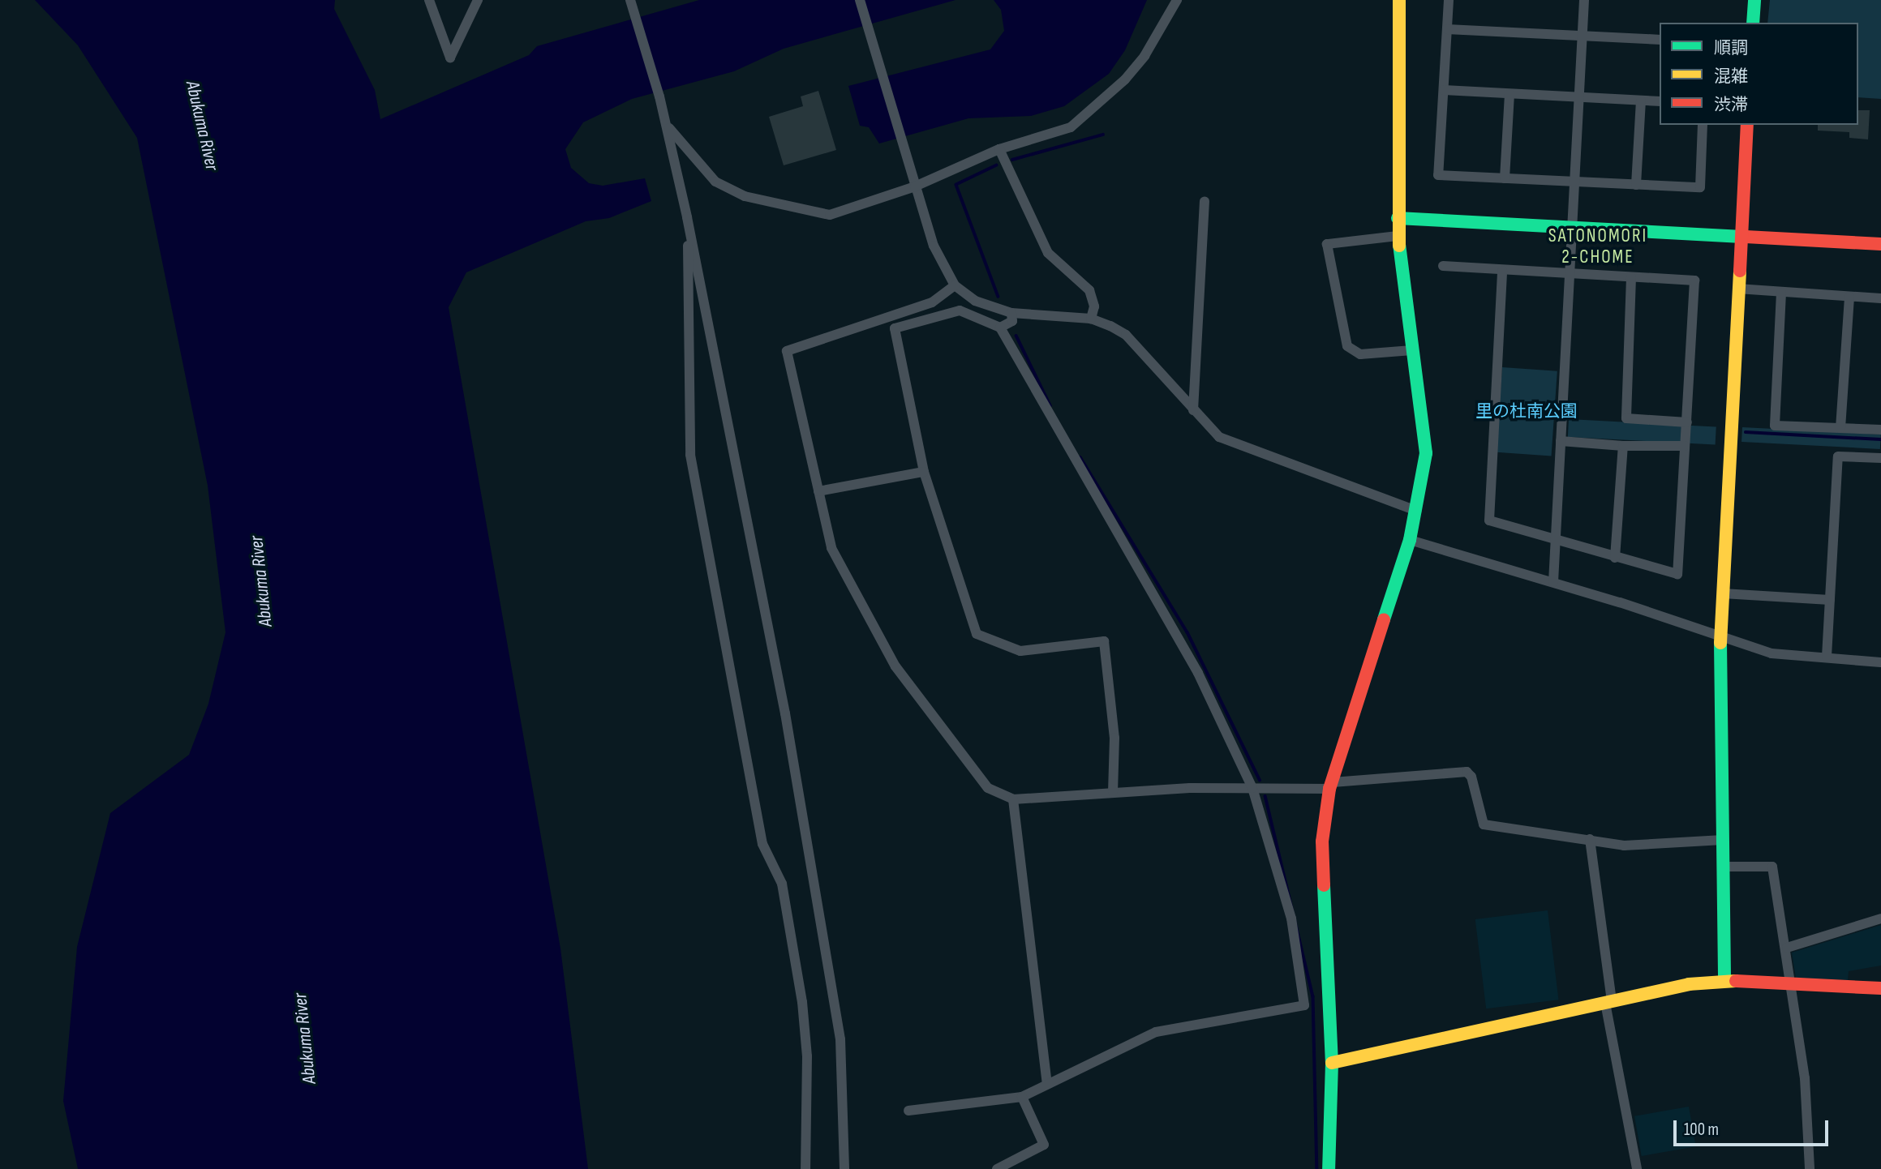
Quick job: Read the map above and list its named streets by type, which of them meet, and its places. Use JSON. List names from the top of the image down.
{
  "districts": ["SATONOMORI 2-CHOME"],
  "water": ["Abukuma River"],
  "parks": ["里の杜南公園"],
  "legend": ["順調", "混雑", "渋滞"],
  "scale_bar": "100 m"
}
